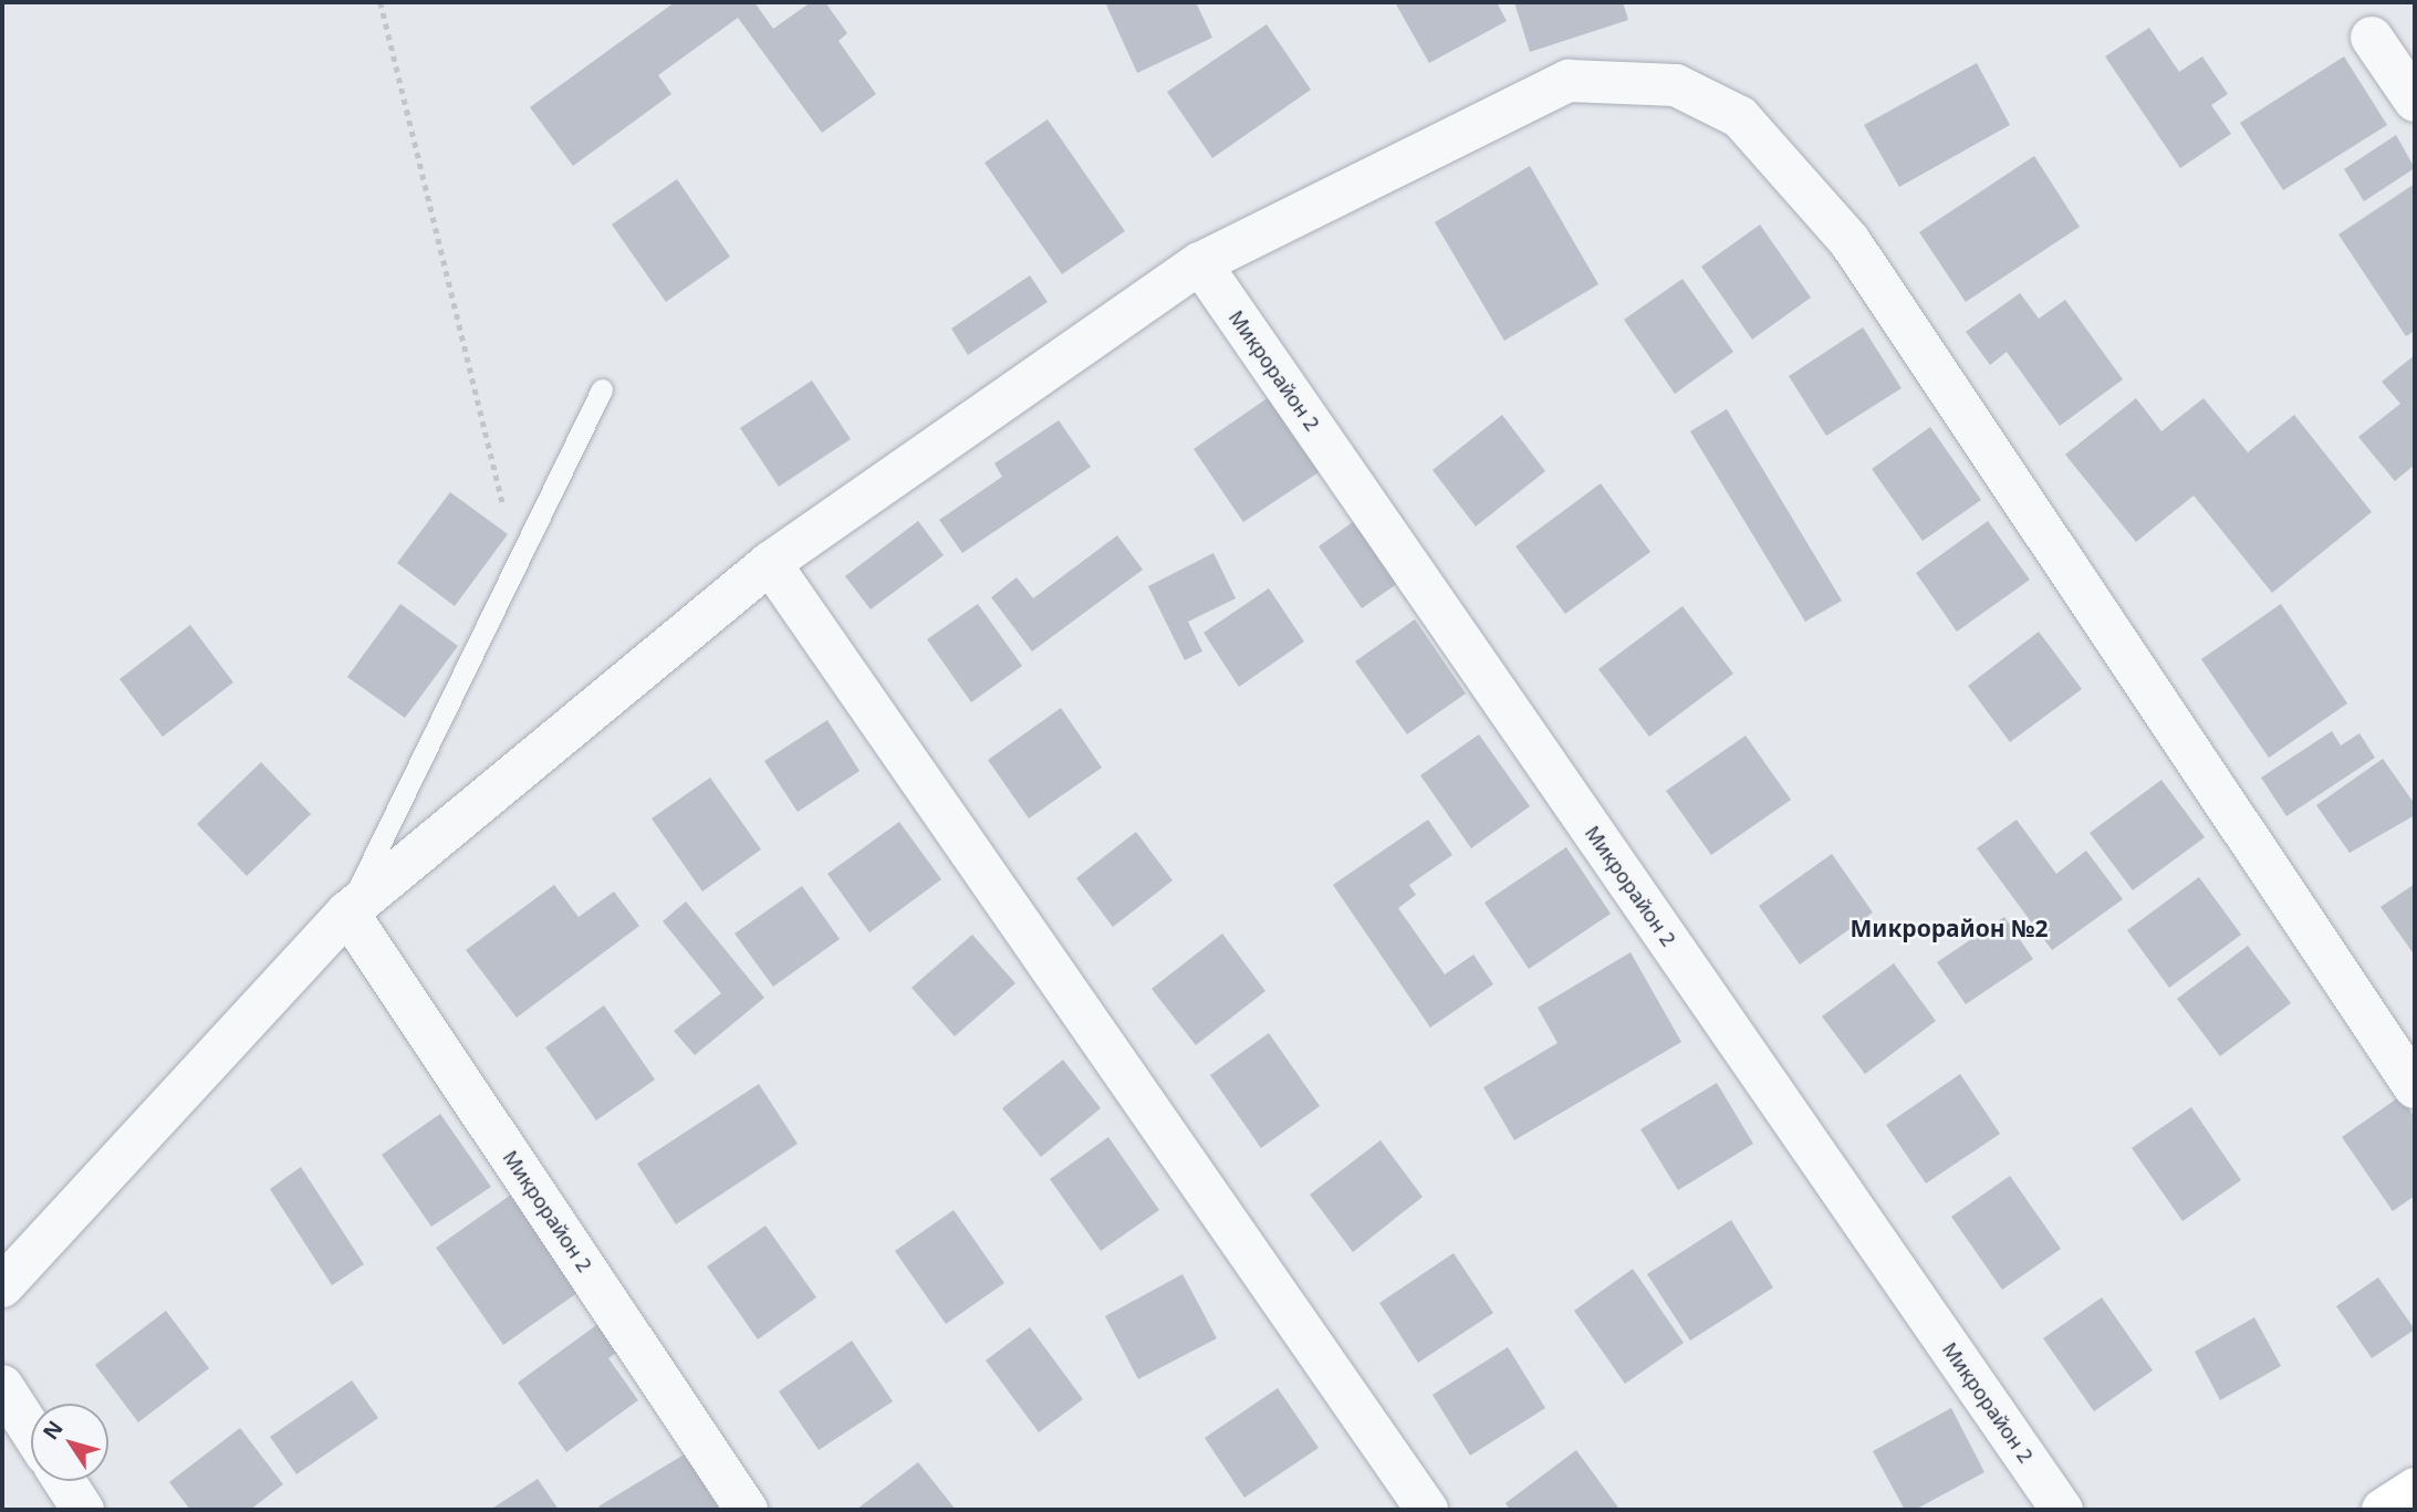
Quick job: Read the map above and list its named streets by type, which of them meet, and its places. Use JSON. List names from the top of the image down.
{
  "streets": {
    "street": ["Микрорайон 2"]
  },
  "districts": ["Микрорайон №2"],
  "north": "top left"
}
